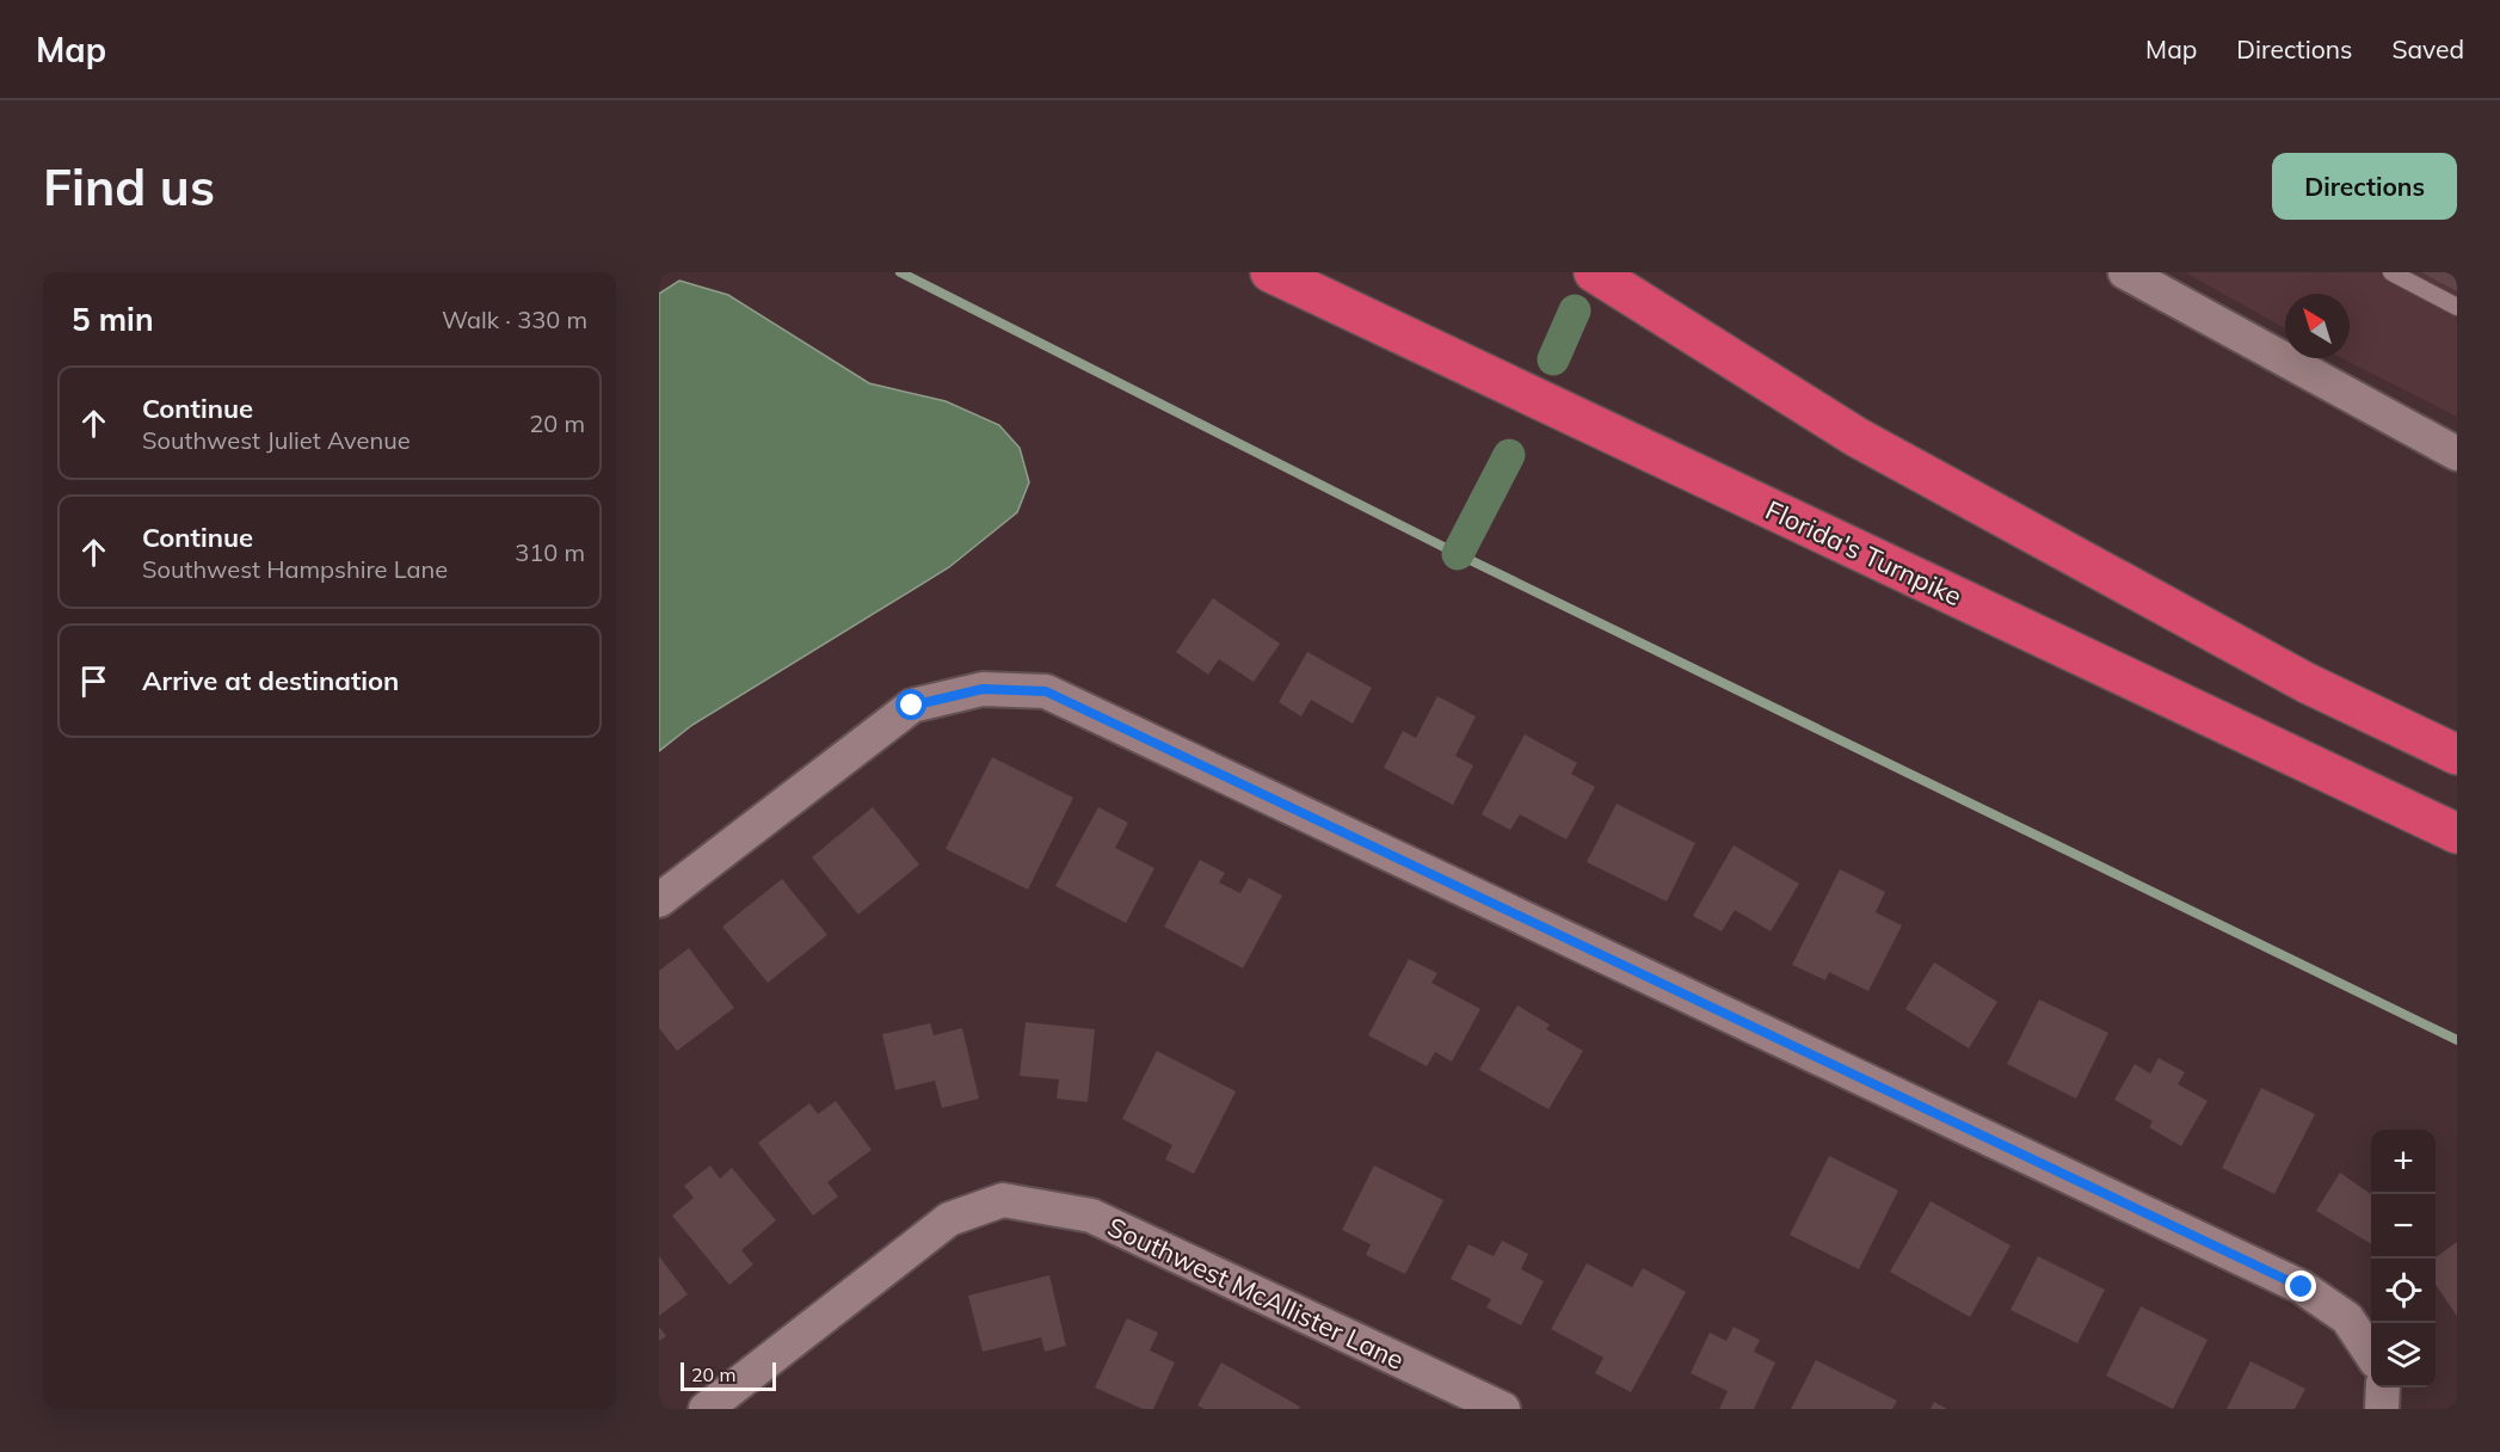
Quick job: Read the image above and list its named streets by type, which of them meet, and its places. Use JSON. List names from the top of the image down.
{
  "streets": {
    "highway": ["Florida's Turnpike"],
    "street": ["Southwest McAllister Lane"]
  },
  "scale_bar": "20 m",
  "north": "top left",
  "page": {
    "header": "Map",
    "nav": ["Map", "Directions", "Saved"],
    "buttons": "Directions",
    "title": "Find us",
    "heading": ["5 min", "Walk · 330 m"],
    "list": [
      ["Continue", "Southwest Juliet Avenue", "20 m"],
      ["Continue", "Southwest Hampshire Lane", "310 m"],
      "Arrive at destination"
    ],
    "map_buttons": ["+", "−"],
    "scale": "20 m"
  }
}
